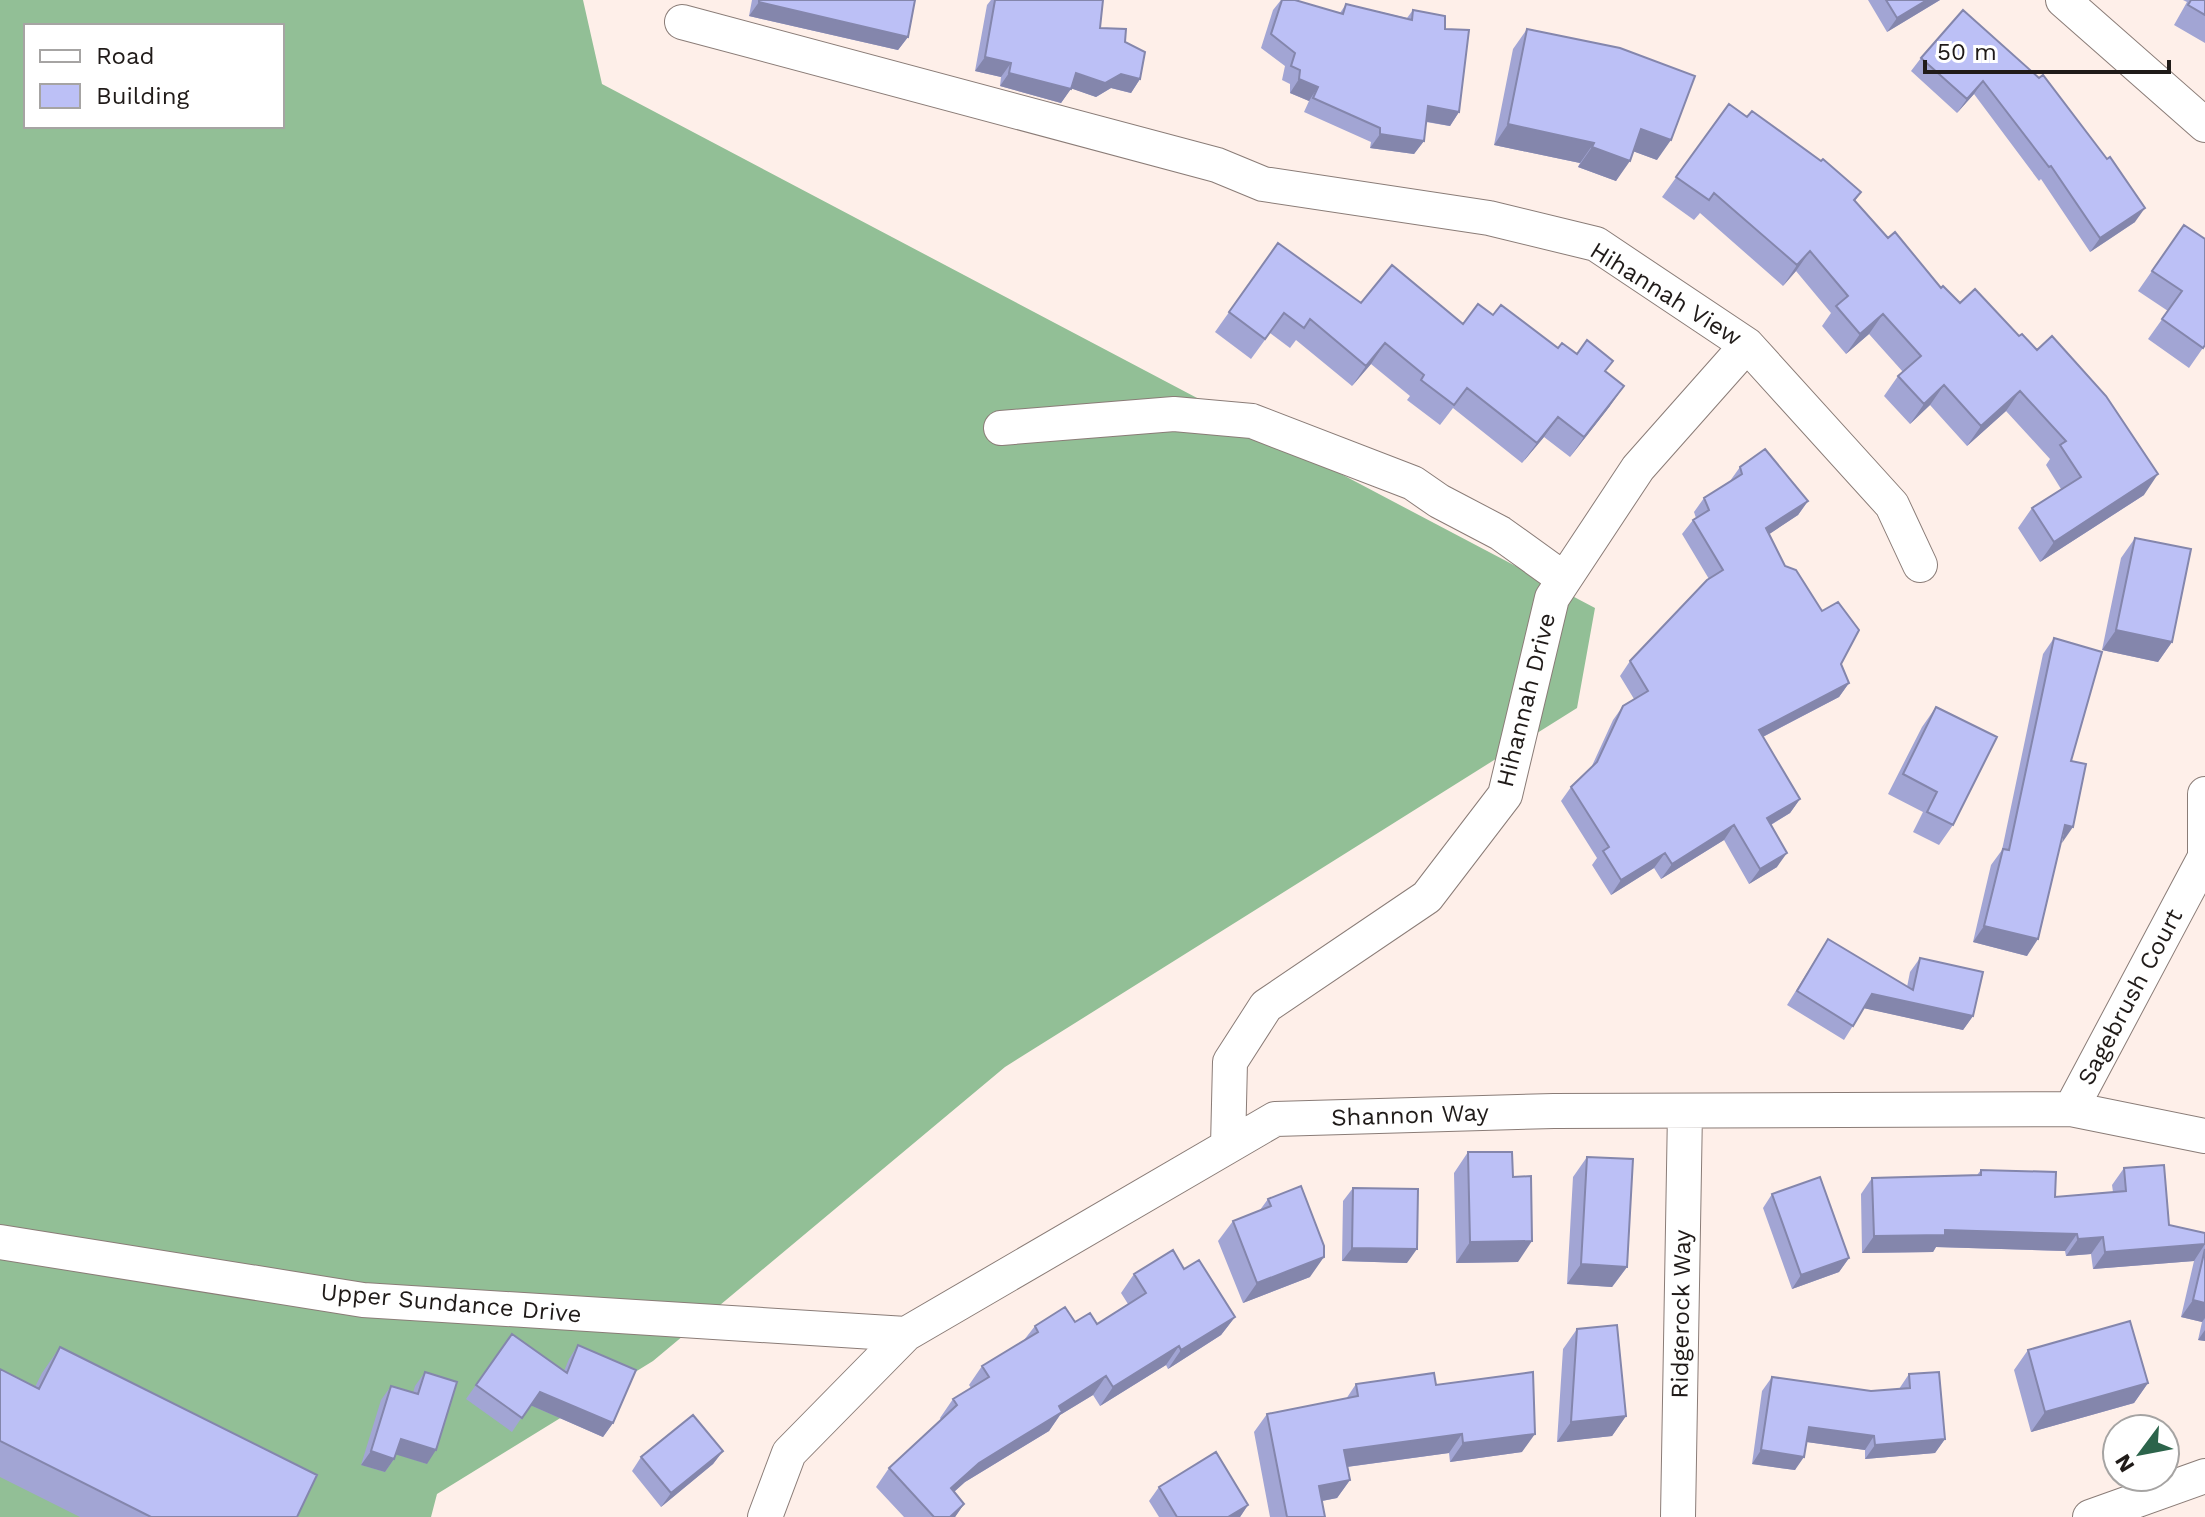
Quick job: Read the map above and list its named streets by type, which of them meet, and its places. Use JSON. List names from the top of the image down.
{
  "streets": {
    "street": [
      "Hihannah View",
      "Hihannah Drive",
      "Sagebrush Court",
      "Shannon Way",
      "Upper Sundance Drive",
      "Ridgerock Way"
    ]
  },
  "crossings": [
    ["Hihannah View", "Hihannah Drive"],
    ["Hihannah Drive", "Shannon Way"],
    ["Sagebrush Court", "Shannon Way"],
    ["Shannon Way", "Upper Sundance Drive"],
    ["Shannon Way", "Ridgerock Way"]
  ],
  "legend": ["Road", "Building"],
  "scale_bar": "50 m",
  "north": "bottom left"
}
